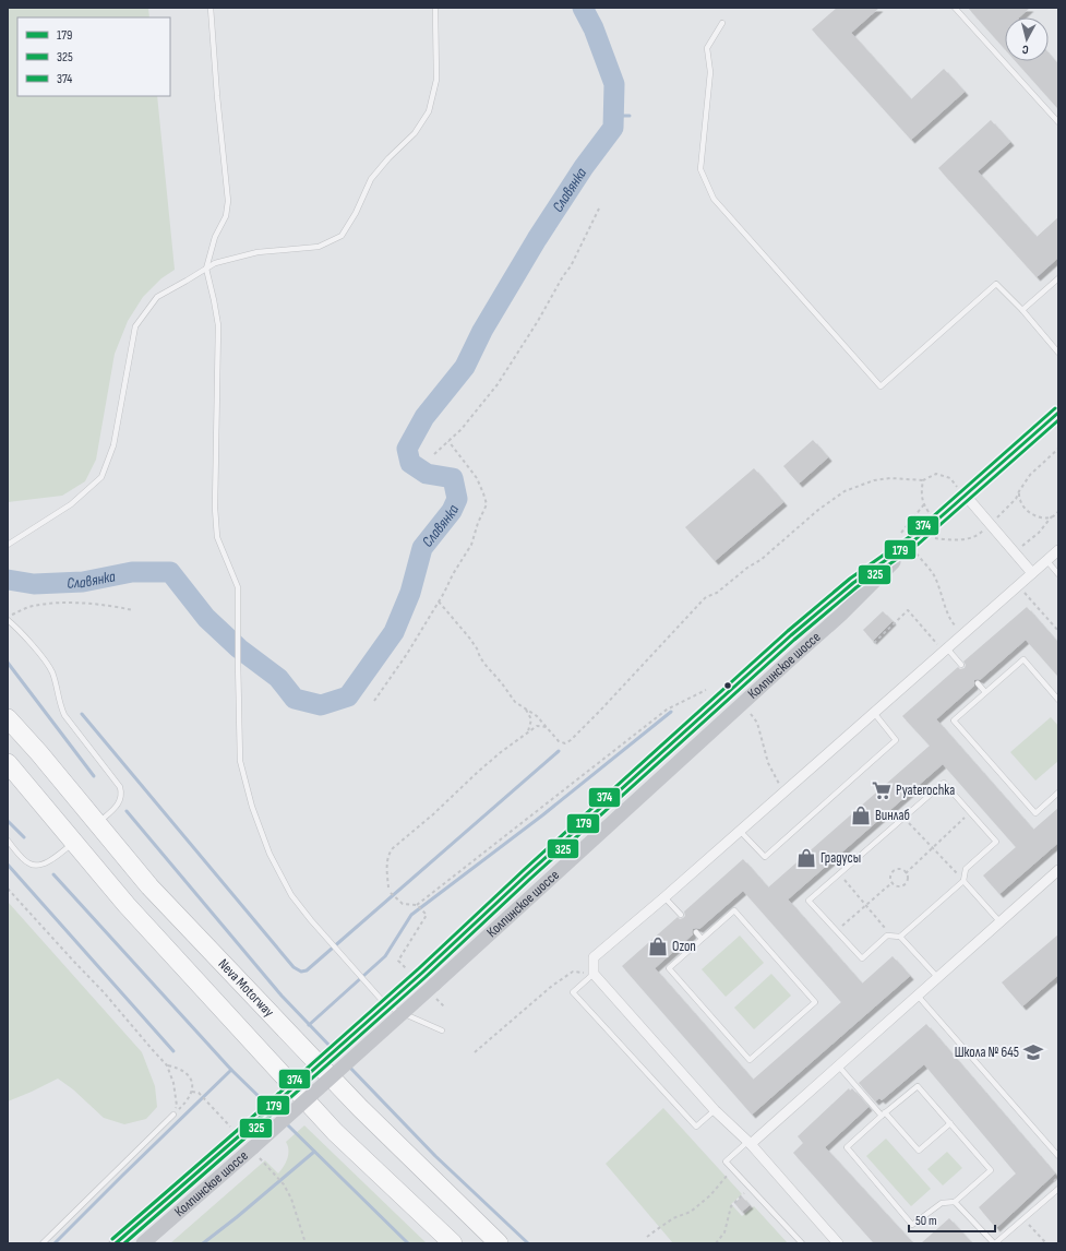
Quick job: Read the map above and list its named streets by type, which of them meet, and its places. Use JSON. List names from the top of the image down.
{
  "streets": {
    "highway": ["Neva Motorway"],
    "main road": ["Колпинское шоссе"]
  },
  "water": ["Славянка"],
  "places": {
    "supermarket": ["Pyaterochka"],
    "shop": ["Винлаб", "Градусы", "Ozon"],
    "school or university": ["Школа № 645"]
  },
  "lines": ["transit line 374", "transit line 179", "transit line 325"],
  "legend": ["179", "325", "374"],
  "scale_bar": "50 m",
  "north": "bottom"
}
